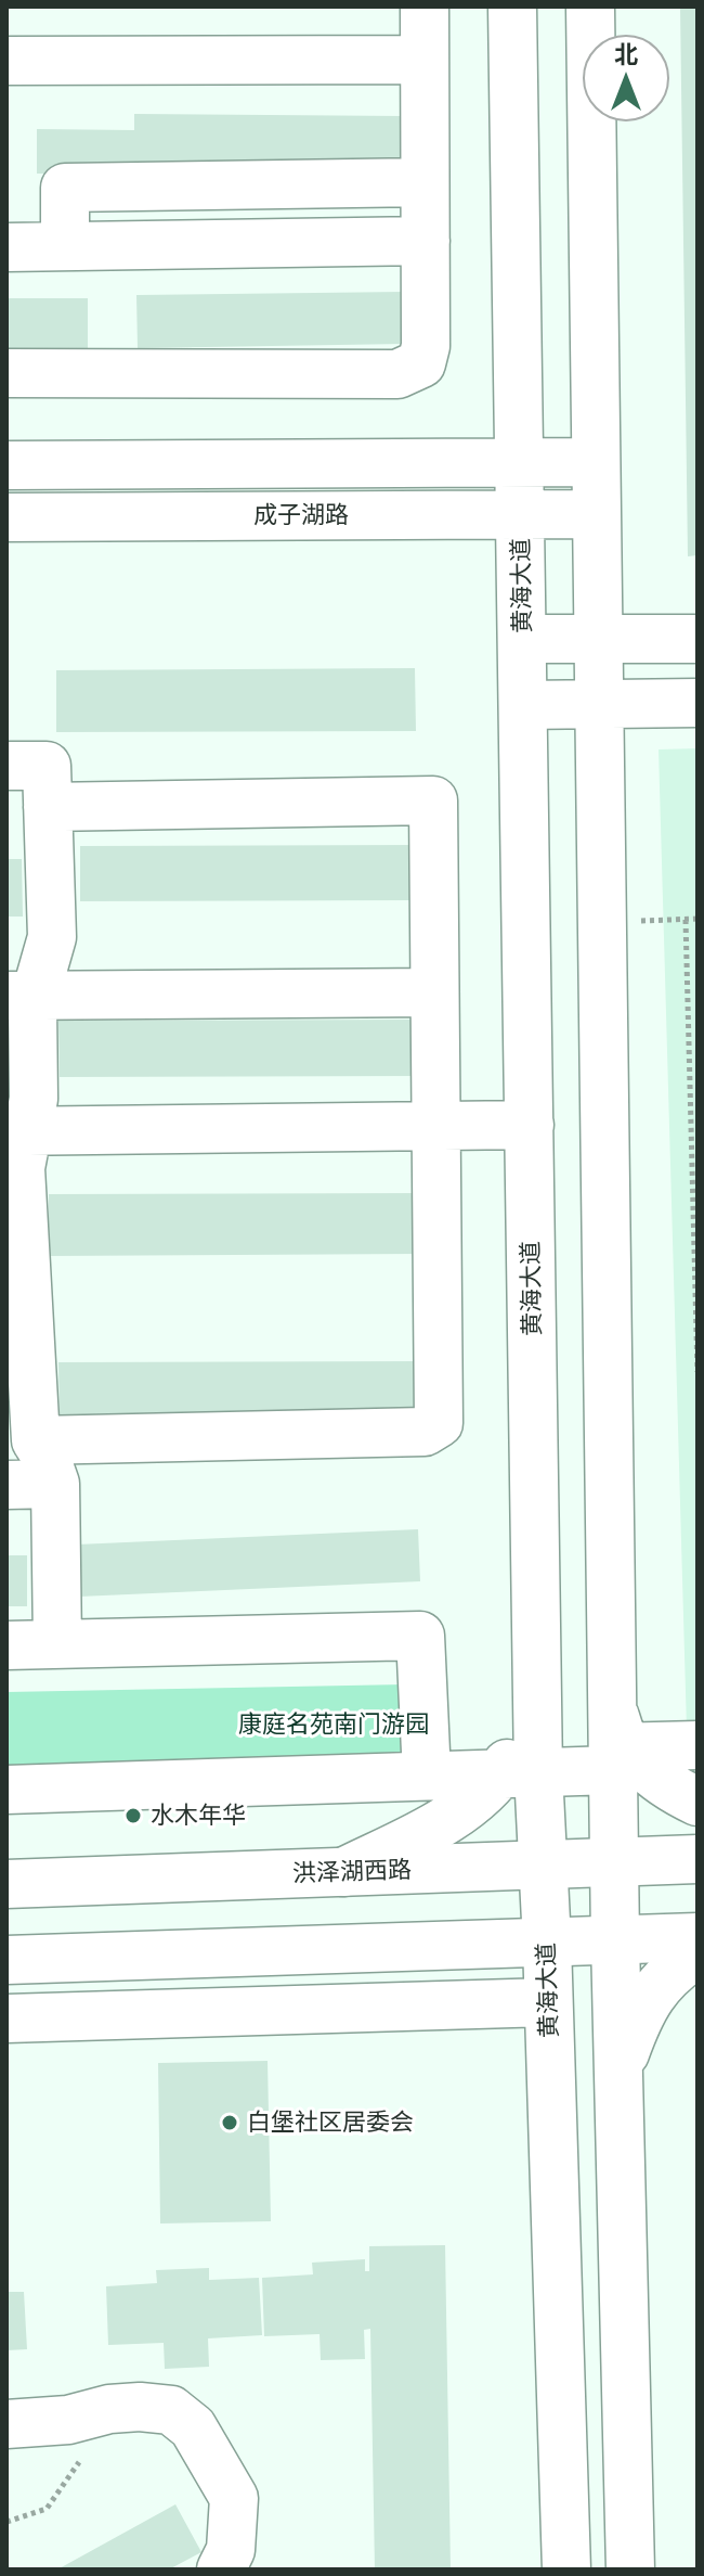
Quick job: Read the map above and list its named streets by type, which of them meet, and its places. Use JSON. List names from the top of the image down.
{
  "streets": {
    "street": ["成子湖路", "黄海大道", "洪泽湖西路"]
  },
  "crossings": [
    ["成子湖路", "黄海大道"],
    ["黄海大道", "洪泽湖西路"]
  ],
  "parks": ["康庭名苑南门游园"],
  "places": ["水木年华", "白堡社区居委会"],
  "north": "top"
}
